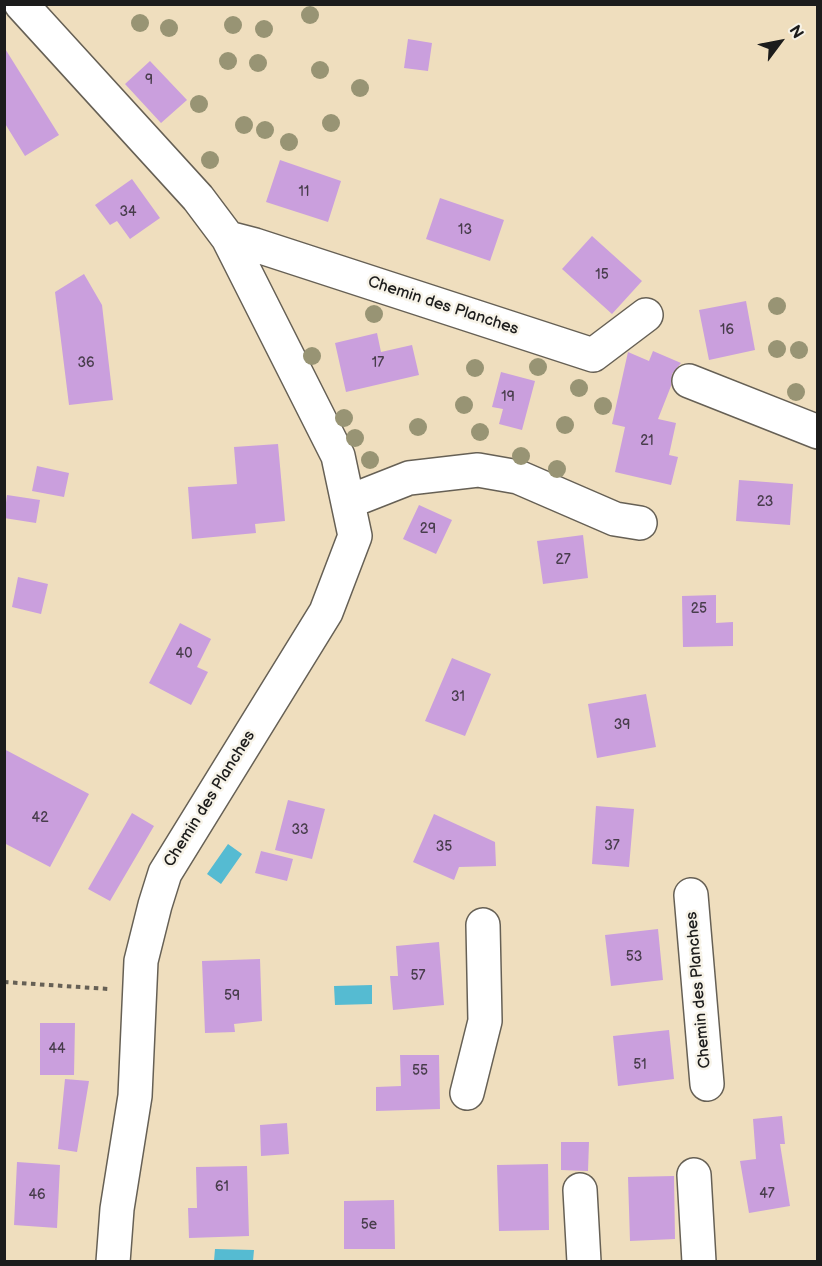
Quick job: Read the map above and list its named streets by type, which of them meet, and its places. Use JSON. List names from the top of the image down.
{
  "streets": {
    "street": ["Chemin des Planches"]
  },
  "house_numbers": [
    "9",
    "11",
    "34",
    "13",
    "15",
    "16",
    "36",
    "17",
    "19",
    "21",
    "23",
    "29",
    "27",
    "25",
    "40",
    "31",
    "39",
    "42",
    "33",
    "37",
    "35",
    "53",
    "57",
    "59",
    "44",
    "51",
    "55",
    "61",
    "47",
    "46",
    "5e"
  ],
  "north": "top right"
}
